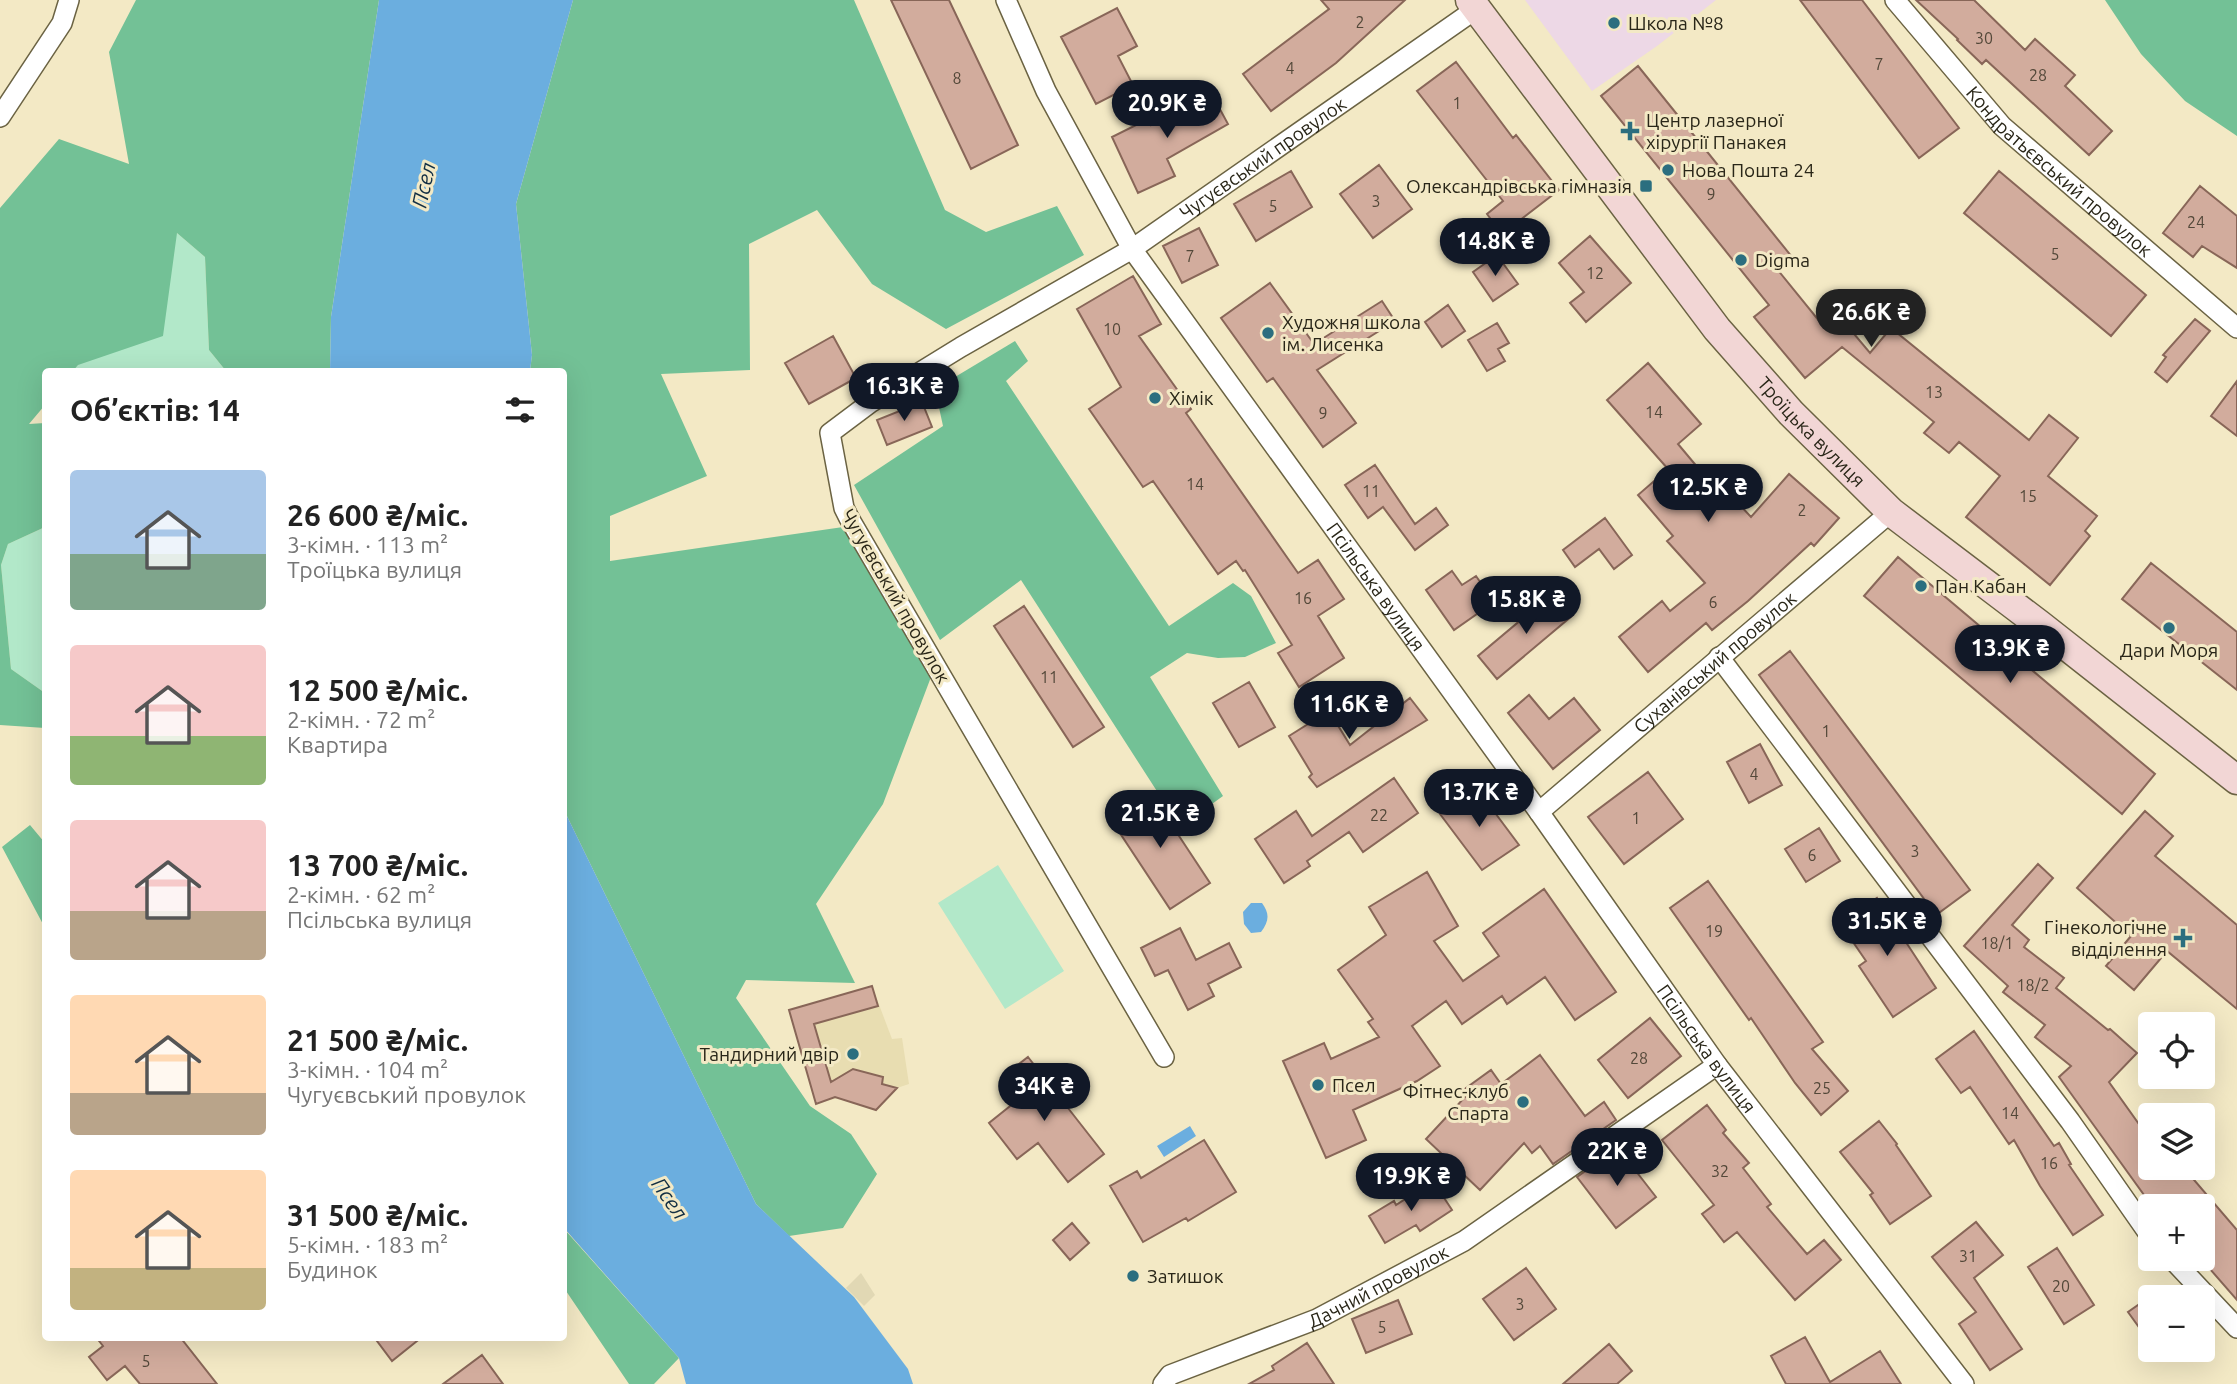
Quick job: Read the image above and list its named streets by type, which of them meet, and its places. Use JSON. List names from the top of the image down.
{
  "streets": {
    "main road": ["Троїцька вулиця"],
    "street": [
      "Чугуєвський провулок",
      "Кондратьєвський провулок",
      "Псільська вулиця",
      "Суханівський провулок",
      "Дачний провулок"
    ]
  },
  "crossings": [
    ["Чугуєвський провулок", "Троїцька вулиця"],
    ["Чугуєвський провулок", "Псільська вулиця"],
    ["Троїцька вулиця", "Суханівський провулок"],
    ["Псільська вулиця", "Суханівський провулок"],
    ["Псільська вулиця", "Дачний провулок"]
  ],
  "water": ["Псел"],
  "places": {
    "other": [
      "Школа №8",
      "Нова Пошта 24",
      "Digma",
      "Художня школа ім. Лисенка",
      "Хімік",
      "Пан Кабан",
      "Дари Моря",
      "Тандирний двір",
      "Псел",
      "Фітнес-клуб Спарта",
      "Затишок"
    ],
    "health": ["Центр лазерної хірургії Панакея", "Гінекологічне відділення"],
    "transit": ["Олександрівська гімназія"]
  },
  "house_numbers": [
    "2",
    "30",
    "7",
    "4",
    "28",
    "8",
    "1",
    "9",
    "3",
    "5",
    "24",
    "5",
    "7",
    "12",
    "10",
    "13",
    "14",
    "9",
    "14",
    "11",
    "15",
    "2",
    "16",
    "6",
    "11",
    "1",
    "4",
    "22",
    "1",
    "3",
    "6",
    "19",
    "18/1",
    "18/2",
    "28",
    "25",
    "14",
    "16",
    "32",
    "31",
    "20",
    "3",
    "5",
    "5"
  ],
  "page": {
    "price": [
      "20.9K ₴",
      "14.8K ₴",
      "26.6K ₴",
      "16.3K ₴",
      "12.5K ₴",
      "15.8K ₴",
      "13.9K ₴",
      "11.6K ₴",
      "13.7K ₴",
      "21.5K ₴",
      "31.5K ₴",
      "34K ₴",
      "22K ₴",
      "19.9K ₴"
    ],
    "heading": "Об’єктів: 14",
    "list": [
      {
        "name": "26 600 ₴/міс.",
        "note": "3-кімн. · 113 m² · Троїцька вулиця"
      },
      {
        "name": "12 500 ₴/міс.",
        "note": "2-кімн. · 72 m² · Квартира"
      },
      {
        "name": "13 700 ₴/міс.",
        "note": "2-кімн. · 62 m² · Псільська вулиця"
      },
      {
        "name": "21 500 ₴/міс.",
        "note": "3-кімн. · 104 m² · Чугуєвський провулок"
      },
      {
        "name": "31 500 ₴/міс.",
        "note": "5-кімн. · 183 m² · Будинок"
      }
    ],
    "map_buttons": ["+", "−"]
  }
}
